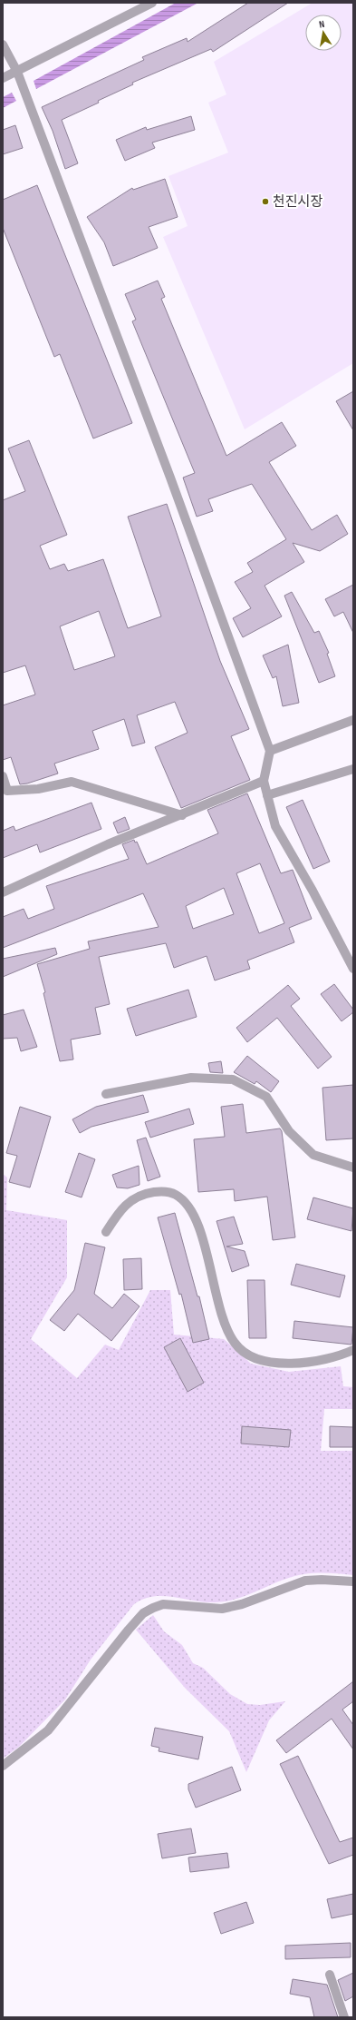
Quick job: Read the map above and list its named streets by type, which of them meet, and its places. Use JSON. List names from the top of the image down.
{
  "places": ["천진시장"],
  "north": "top"
}
